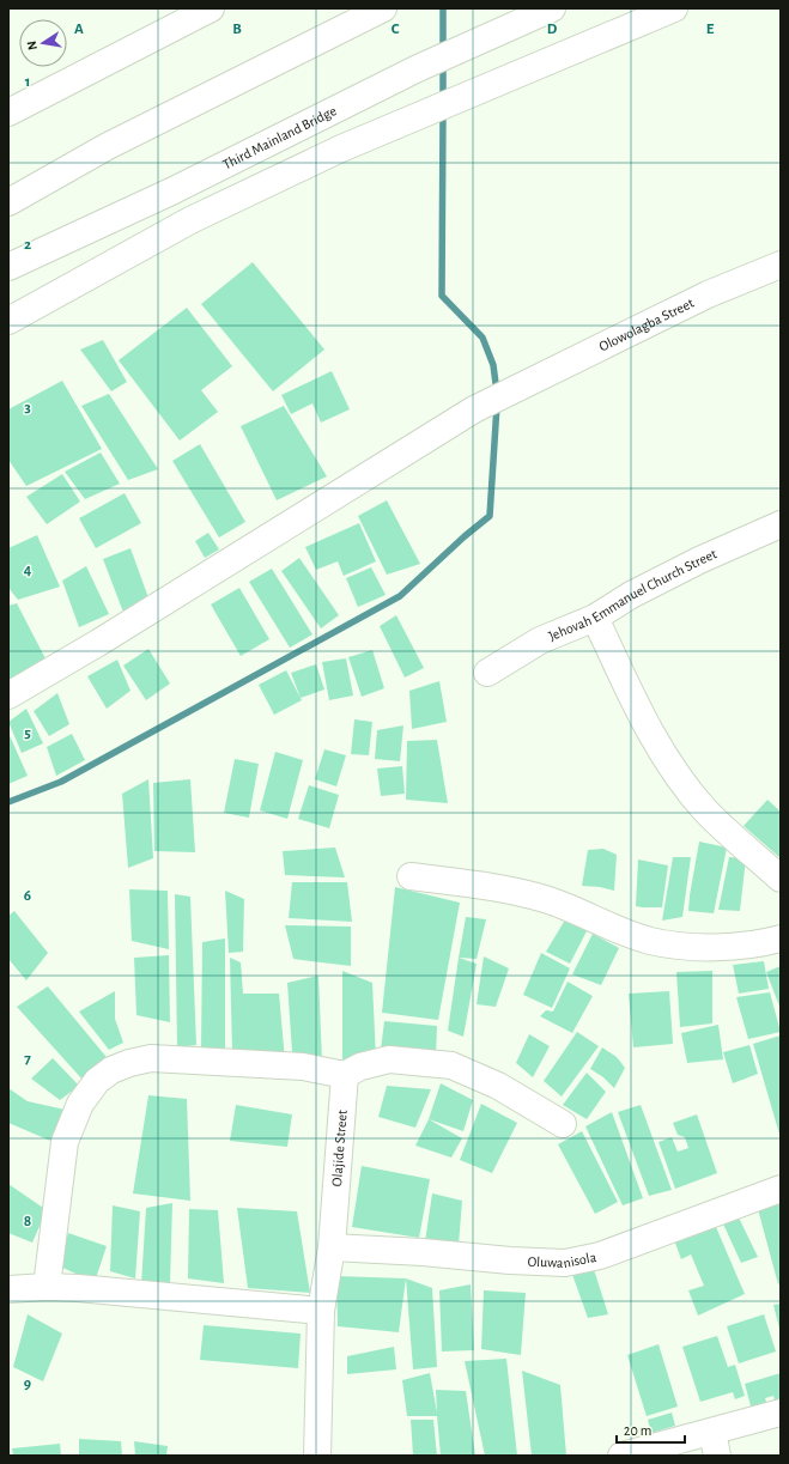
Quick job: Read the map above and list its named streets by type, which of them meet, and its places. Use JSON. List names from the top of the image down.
{
  "streets": {
    "main road": [
      "Third Mainland Bridge",
      "Olowolagba Street",
      "Jehovah Emmanuel Church Street",
      "Olajide Street",
      "Oluwanisola"
    ]
  },
  "crossings": [
    ["Olajide Street", "Oluwanisola"]
  ],
  "scale_bar": "20 m",
  "north": "left",
  "grid": {
    "columns": [
      "A",
      "B",
      "C",
      "D",
      "E"
    ],
    "rows": [
      "1",
      "2",
      "3",
      "4",
      "5",
      "6",
      "7",
      "8",
      "9"
    ]
  }
}
